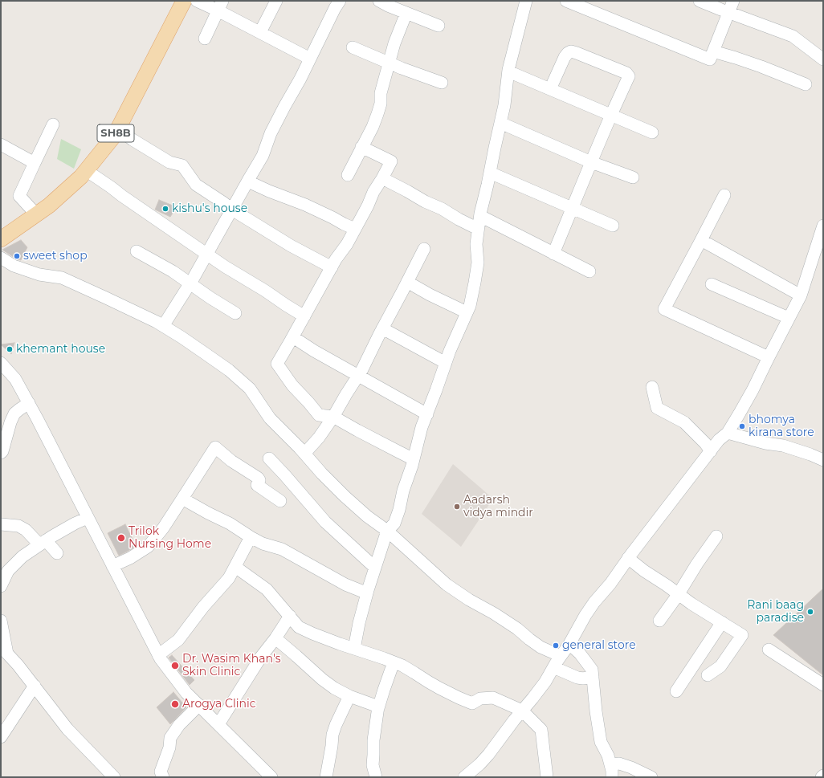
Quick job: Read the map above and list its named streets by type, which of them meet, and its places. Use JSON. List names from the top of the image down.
{
  "streets": {
    "main road": ["SH8B"]
  },
  "places": [
    "kishu's house",
    "sweet shop",
    "khemant house",
    "bhomya kirana store",
    "Aadarsh vidya mindir",
    "Trilok Nursing Home",
    "Rani baag paradise",
    "general store",
    "Dr. Wasim Khan's Skin Clinic",
    "Arogya Clinic"
  ]
}
